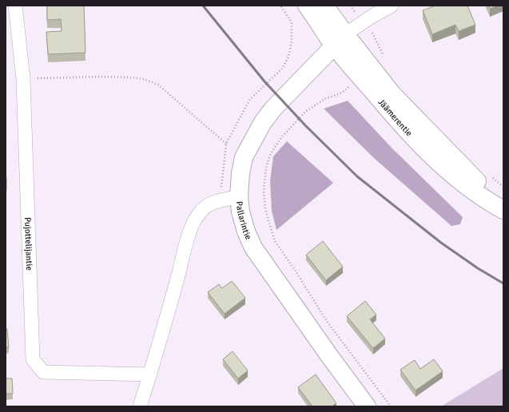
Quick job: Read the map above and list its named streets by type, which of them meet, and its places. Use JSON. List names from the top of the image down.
{
  "streets": {
    "main road": ["Jäämerentie", "Pallarintie"],
    "street": ["Pujottelijantie"]
  },
  "crossings": [
    ["Jäämerentie", "Pallarintie"]
  ]
}
